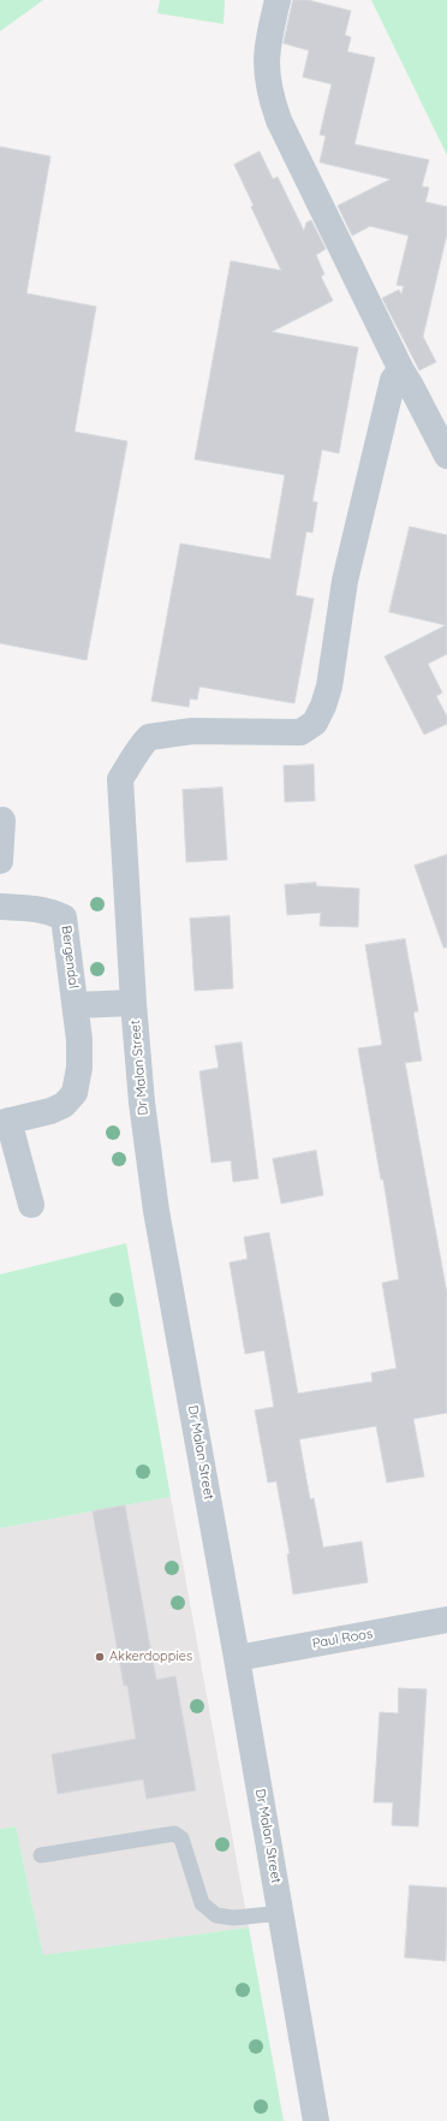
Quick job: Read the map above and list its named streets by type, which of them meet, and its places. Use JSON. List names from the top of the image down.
{
  "streets": {
    "street": ["Bergendal", "Dr Malan Street", "Paul Roos"]
  },
  "crossings": [
    ["Bergendal", "Dr Malan Street"],
    ["Dr Malan Street", "Paul Roos"]
  ],
  "places": ["Akkerdoppies"]
}
